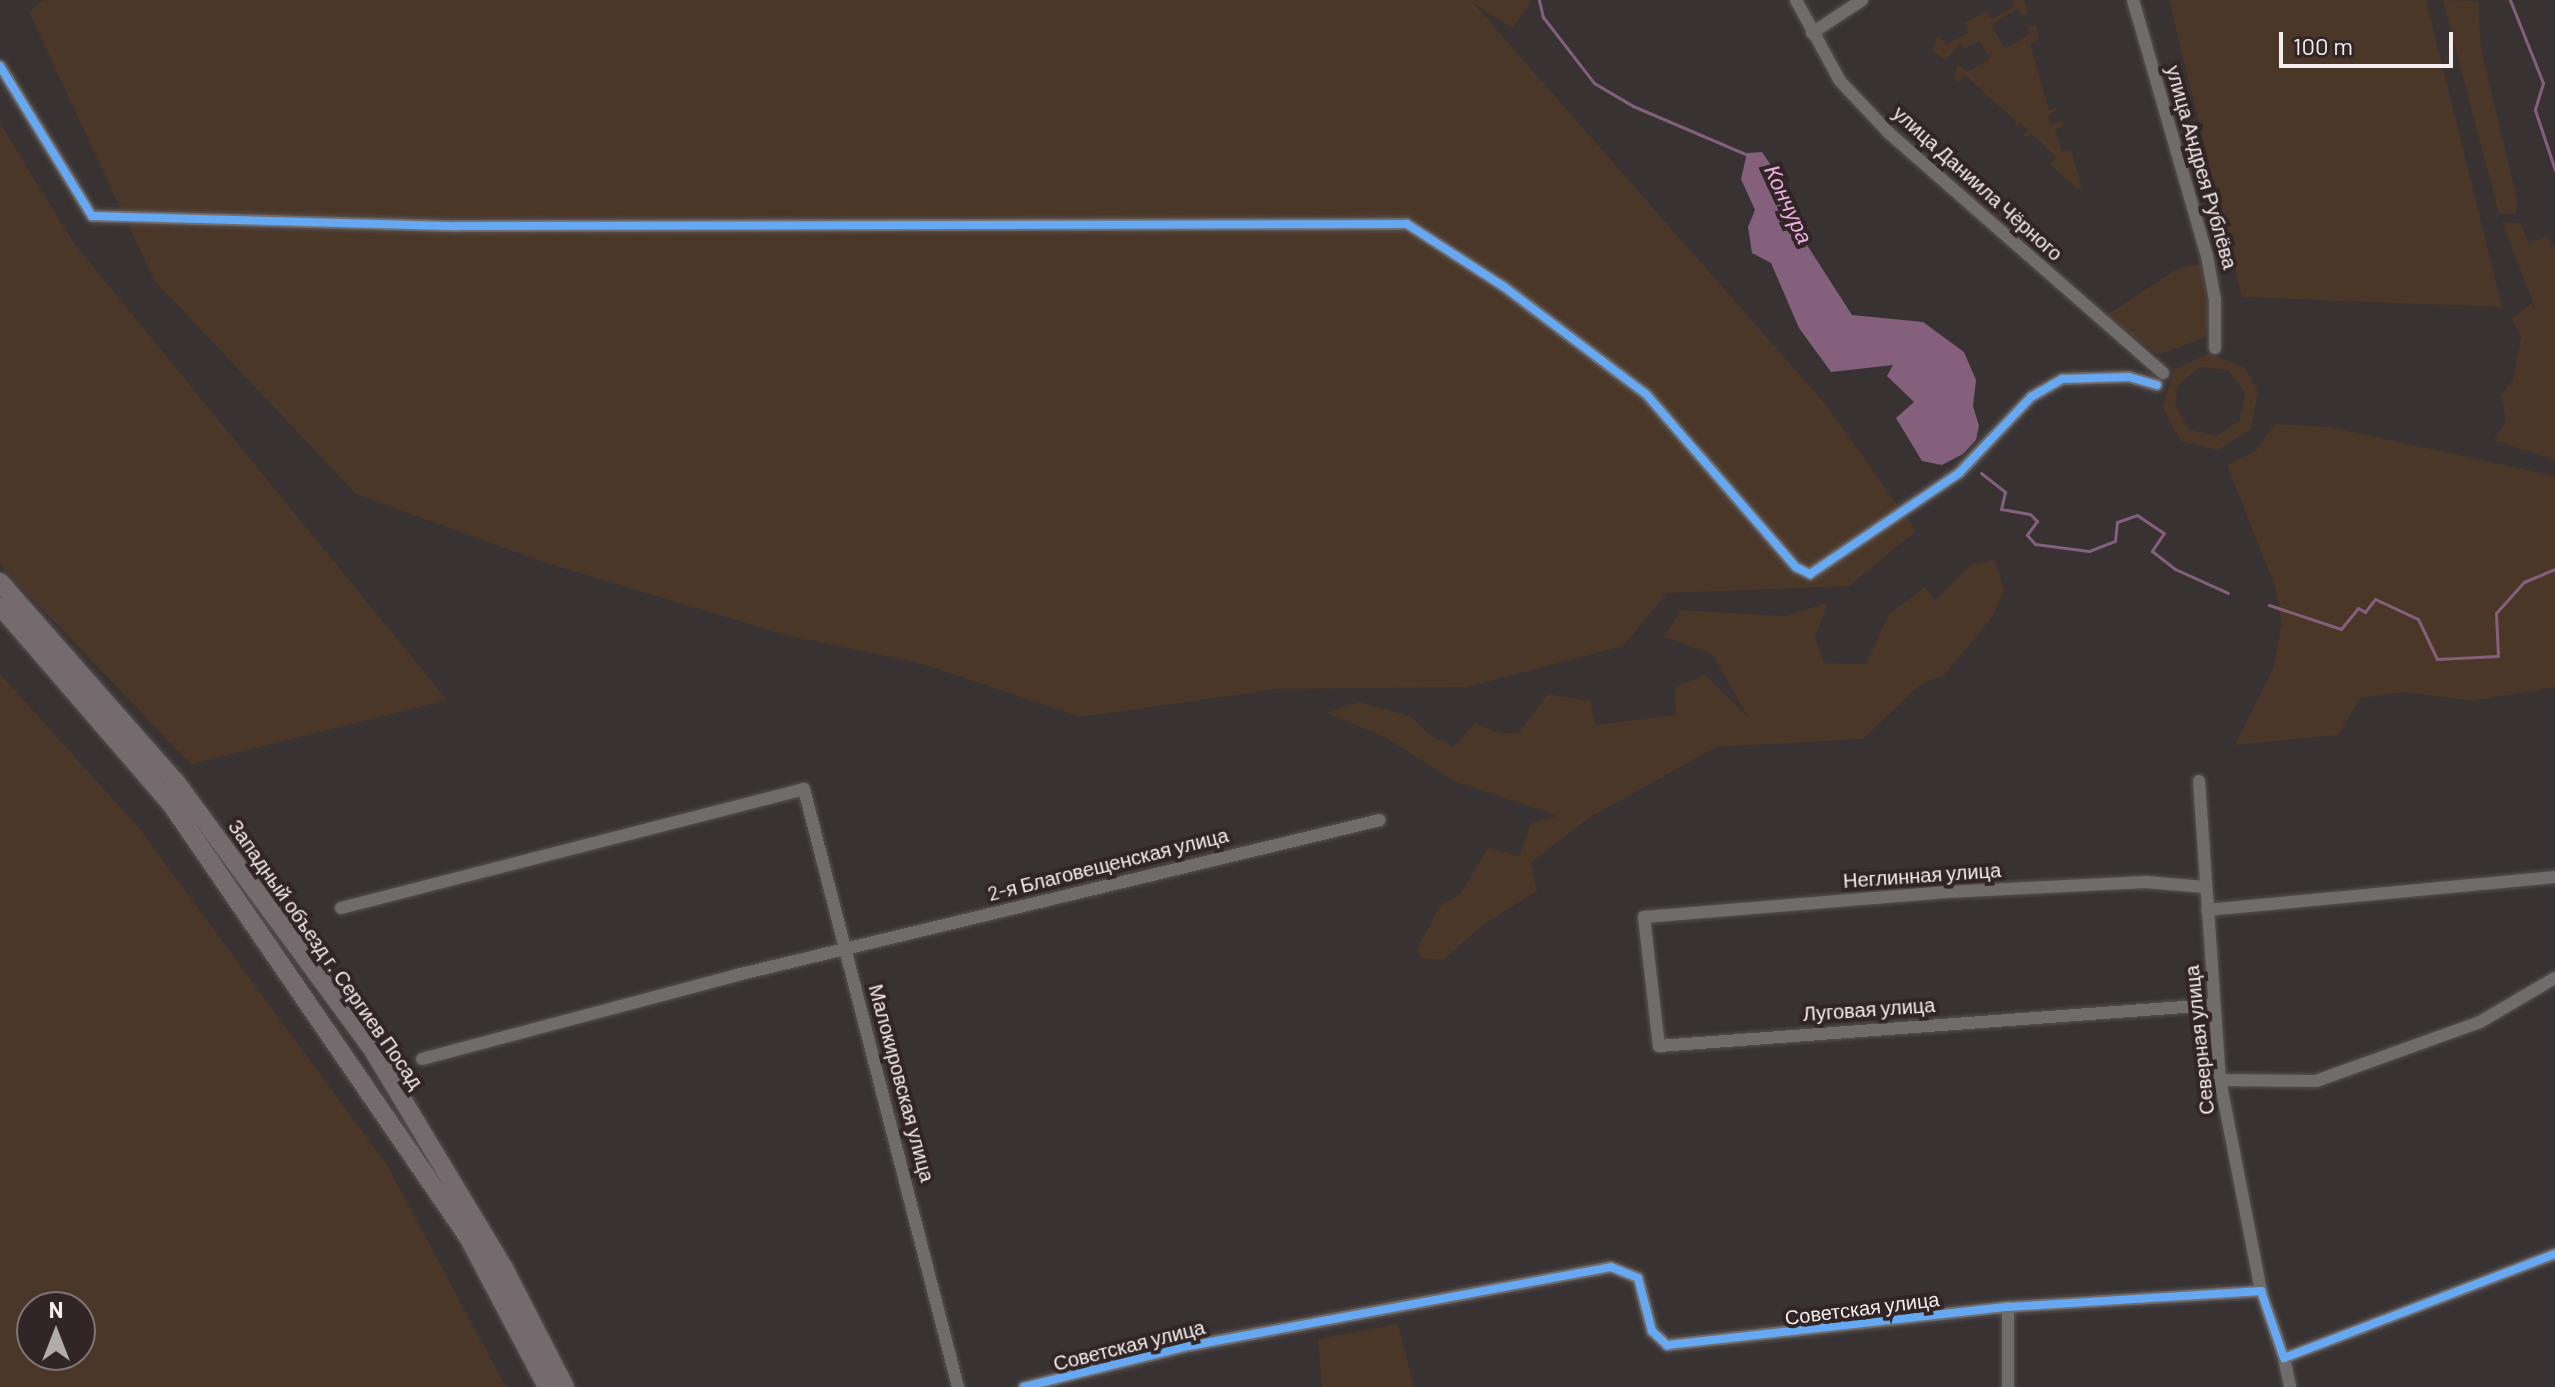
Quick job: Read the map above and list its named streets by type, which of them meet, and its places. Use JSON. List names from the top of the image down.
{
  "streets": {
    "main road": ["Западный объезд г. Сергиев Посад"],
    "street": [
      "улица Андрея Рублёва",
      "улица Даниила Чёрного",
      "2-я Благовещенская улица",
      "Неглинная улица",
      "Луговая улица",
      "Северная улица",
      "Малокировская улица",
      "Советская улица"
    ]
  },
  "crossings": [
    ["2-я Благовещенская улица", "Малокировская улица"],
    ["Неглинная улица", "Луговая улица"],
    ["Неглинная улица", "Северная улица"],
    ["Луговая улица", "Северная улица"],
    ["Северная улица", "Советская улица"]
  ],
  "water": ["Кончура"],
  "scale_bar": "100 m",
  "north": "top"
}
